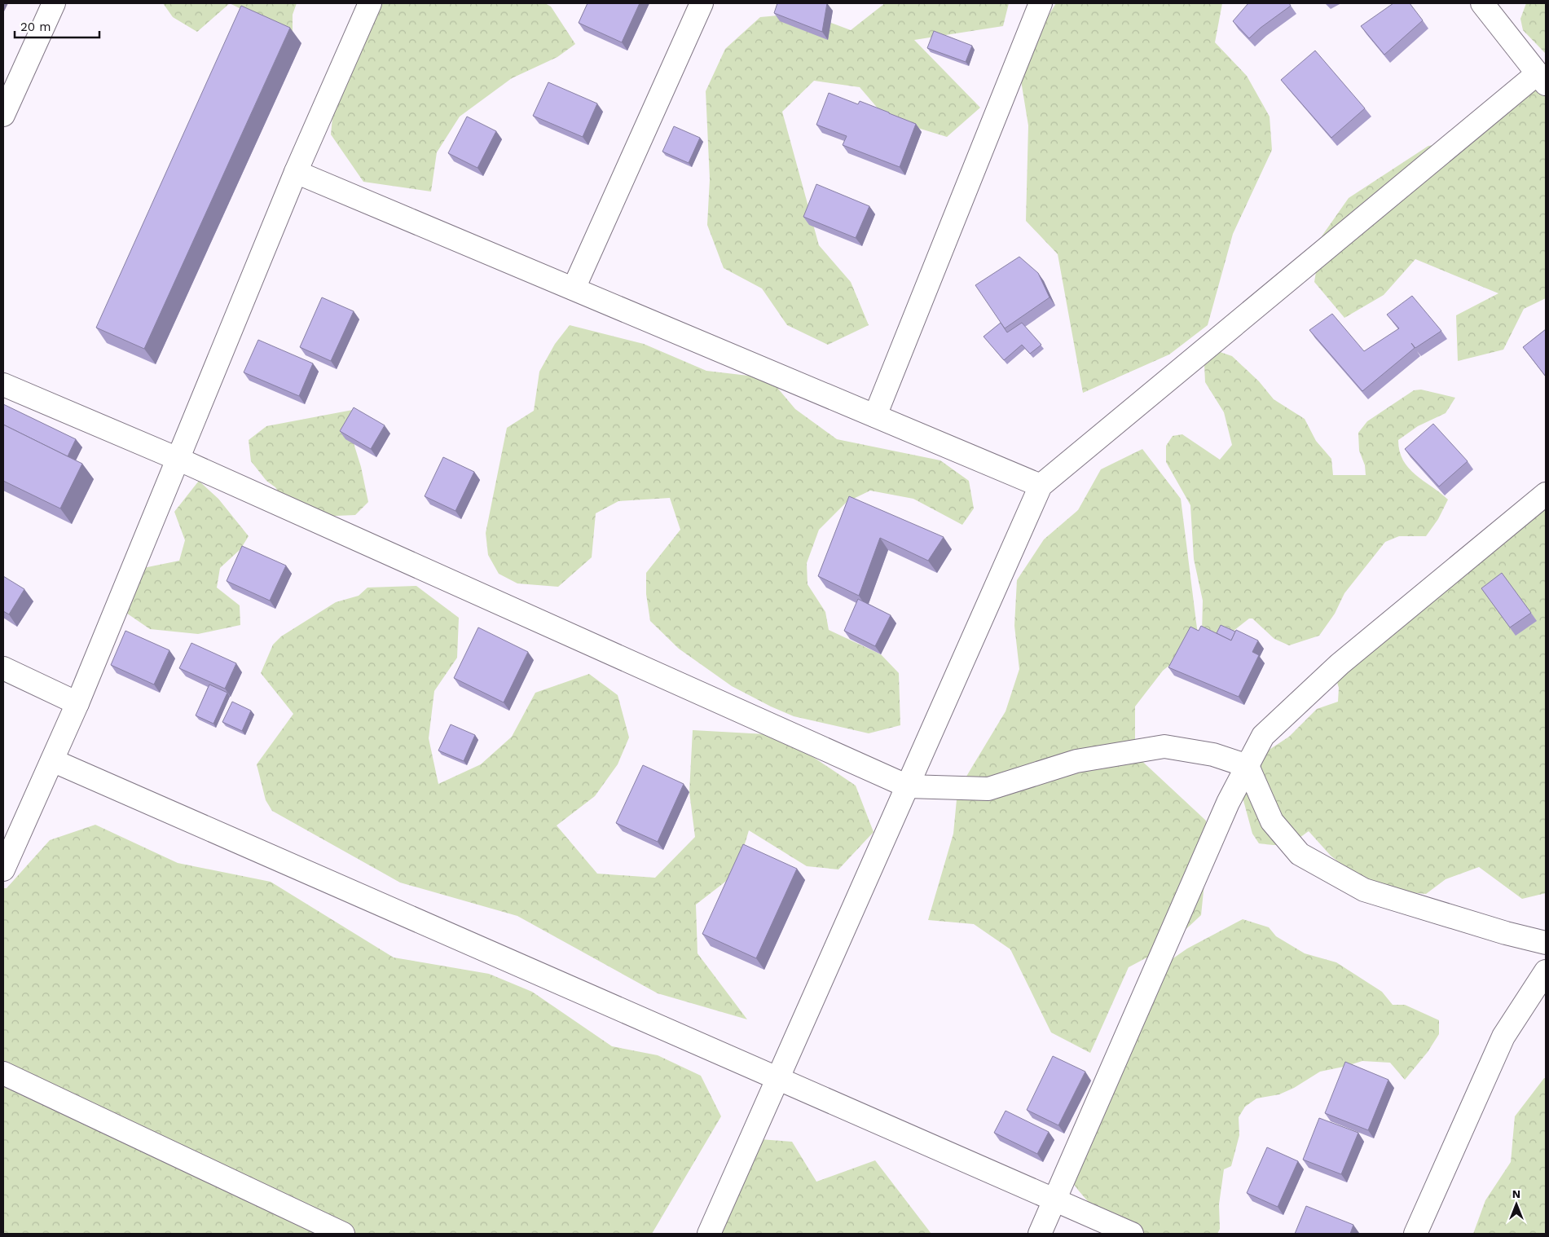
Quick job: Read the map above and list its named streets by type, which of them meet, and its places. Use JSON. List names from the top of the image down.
{
  "scale_bar": "20 m",
  "north": "top"
}
